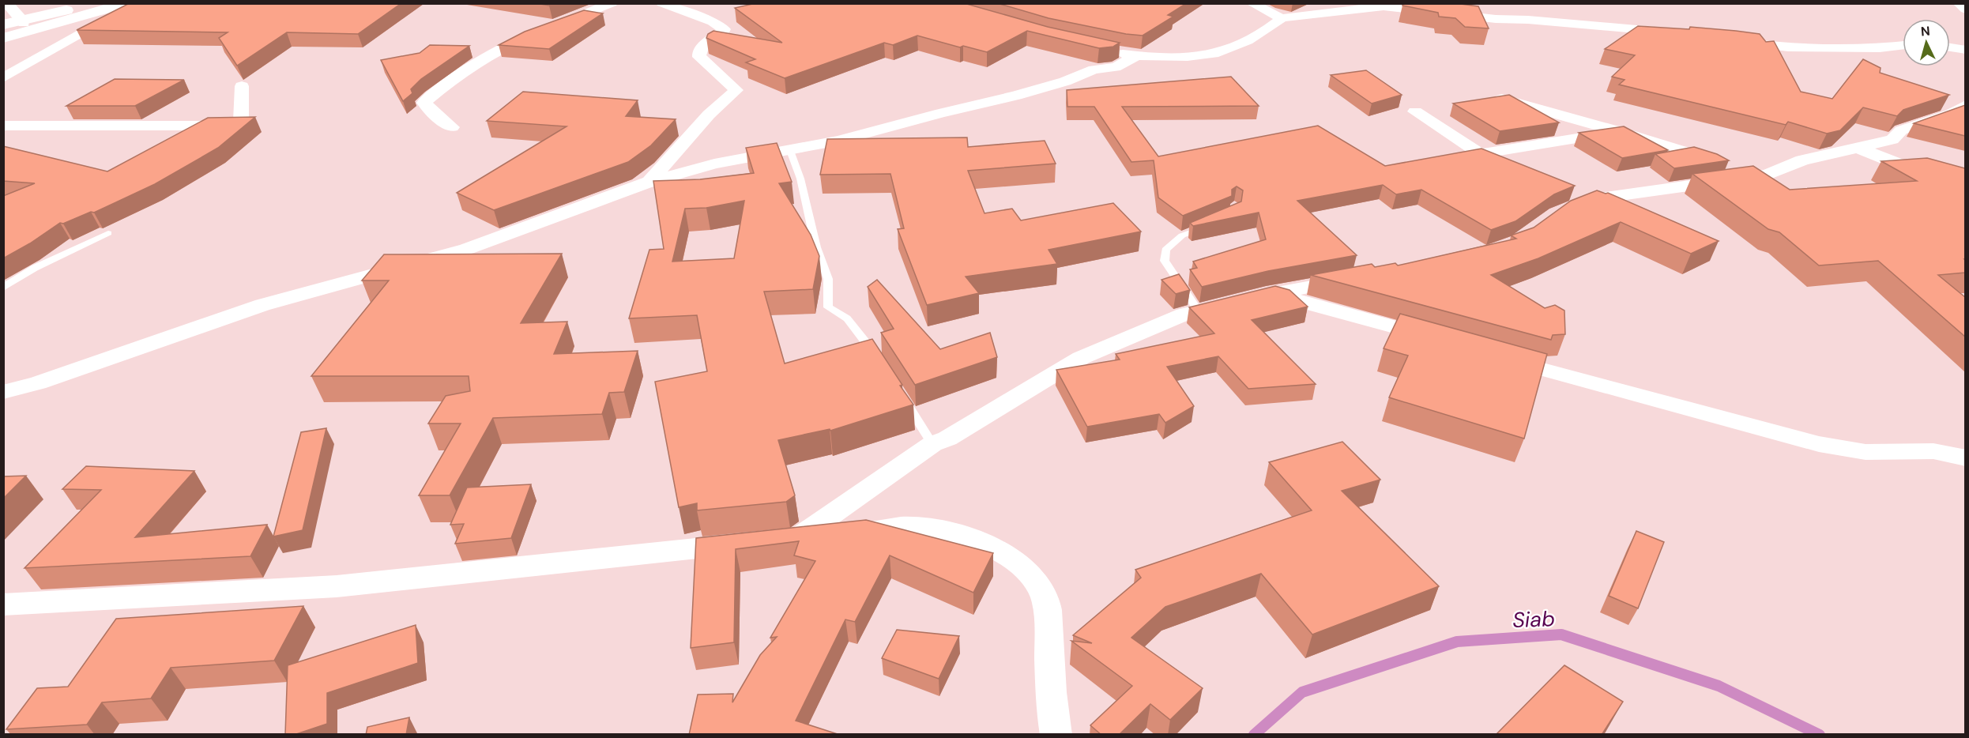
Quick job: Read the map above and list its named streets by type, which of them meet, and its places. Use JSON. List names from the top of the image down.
{
  "water": ["Siab"],
  "north": "top"
}
